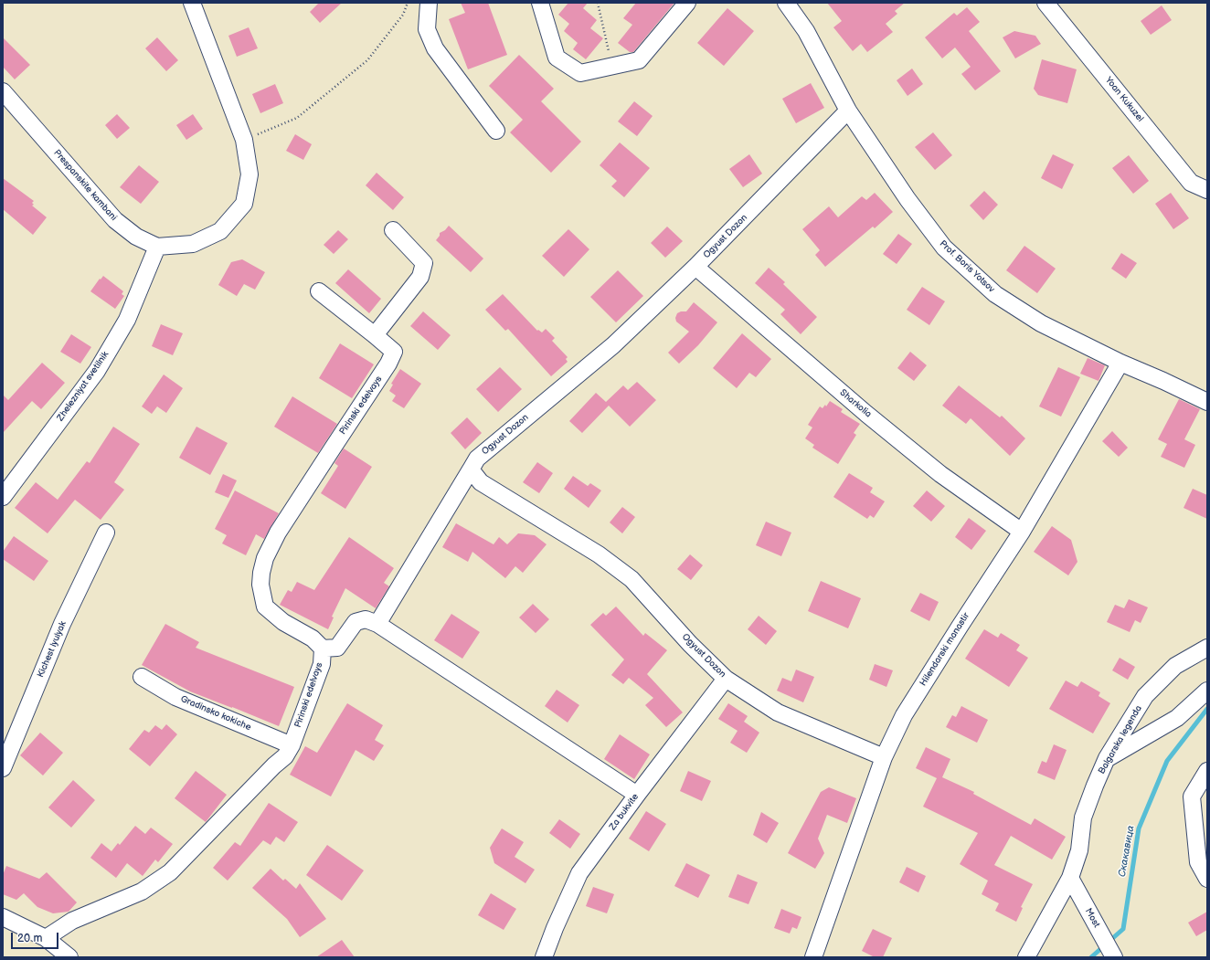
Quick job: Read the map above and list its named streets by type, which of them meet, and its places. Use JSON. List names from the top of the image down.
{
  "streets": {
    "street": [
      "Yoan Kukuzel",
      "Prespanskite kambani",
      "Ogyust Dozon",
      "Prof. Boris Yotsov",
      "Zhelezniyat svetilnik",
      "Sharkolia",
      "Pirinski edelvays",
      "Kichest lyulyak",
      "Hilendarski manastir",
      "Gradinsko kokiche",
      "Balgarska legenda",
      "Za bukvite",
      "Most"
    ]
  },
  "crossings": [
    ["Prespanskite kambani", "Zhelezniyat svetilnik"],
    ["Ogyust Dozon", "Prof. Boris Yotsov"],
    ["Ogyust Dozon", "Sharkolia"],
    ["Ogyust Dozon", "Hilendarski manastir"],
    ["Ogyust Dozon", "Za bukvite"],
    ["Prof. Boris Yotsov", "Hilendarski manastir"],
    ["Sharkolia", "Hilendarski manastir"],
    ["Pirinski edelvays", "Gradinsko kokiche"],
    ["Balgarska legenda", "Most"]
  ],
  "water": ["Скакавица"],
  "scale_bar": "20 m"
}
